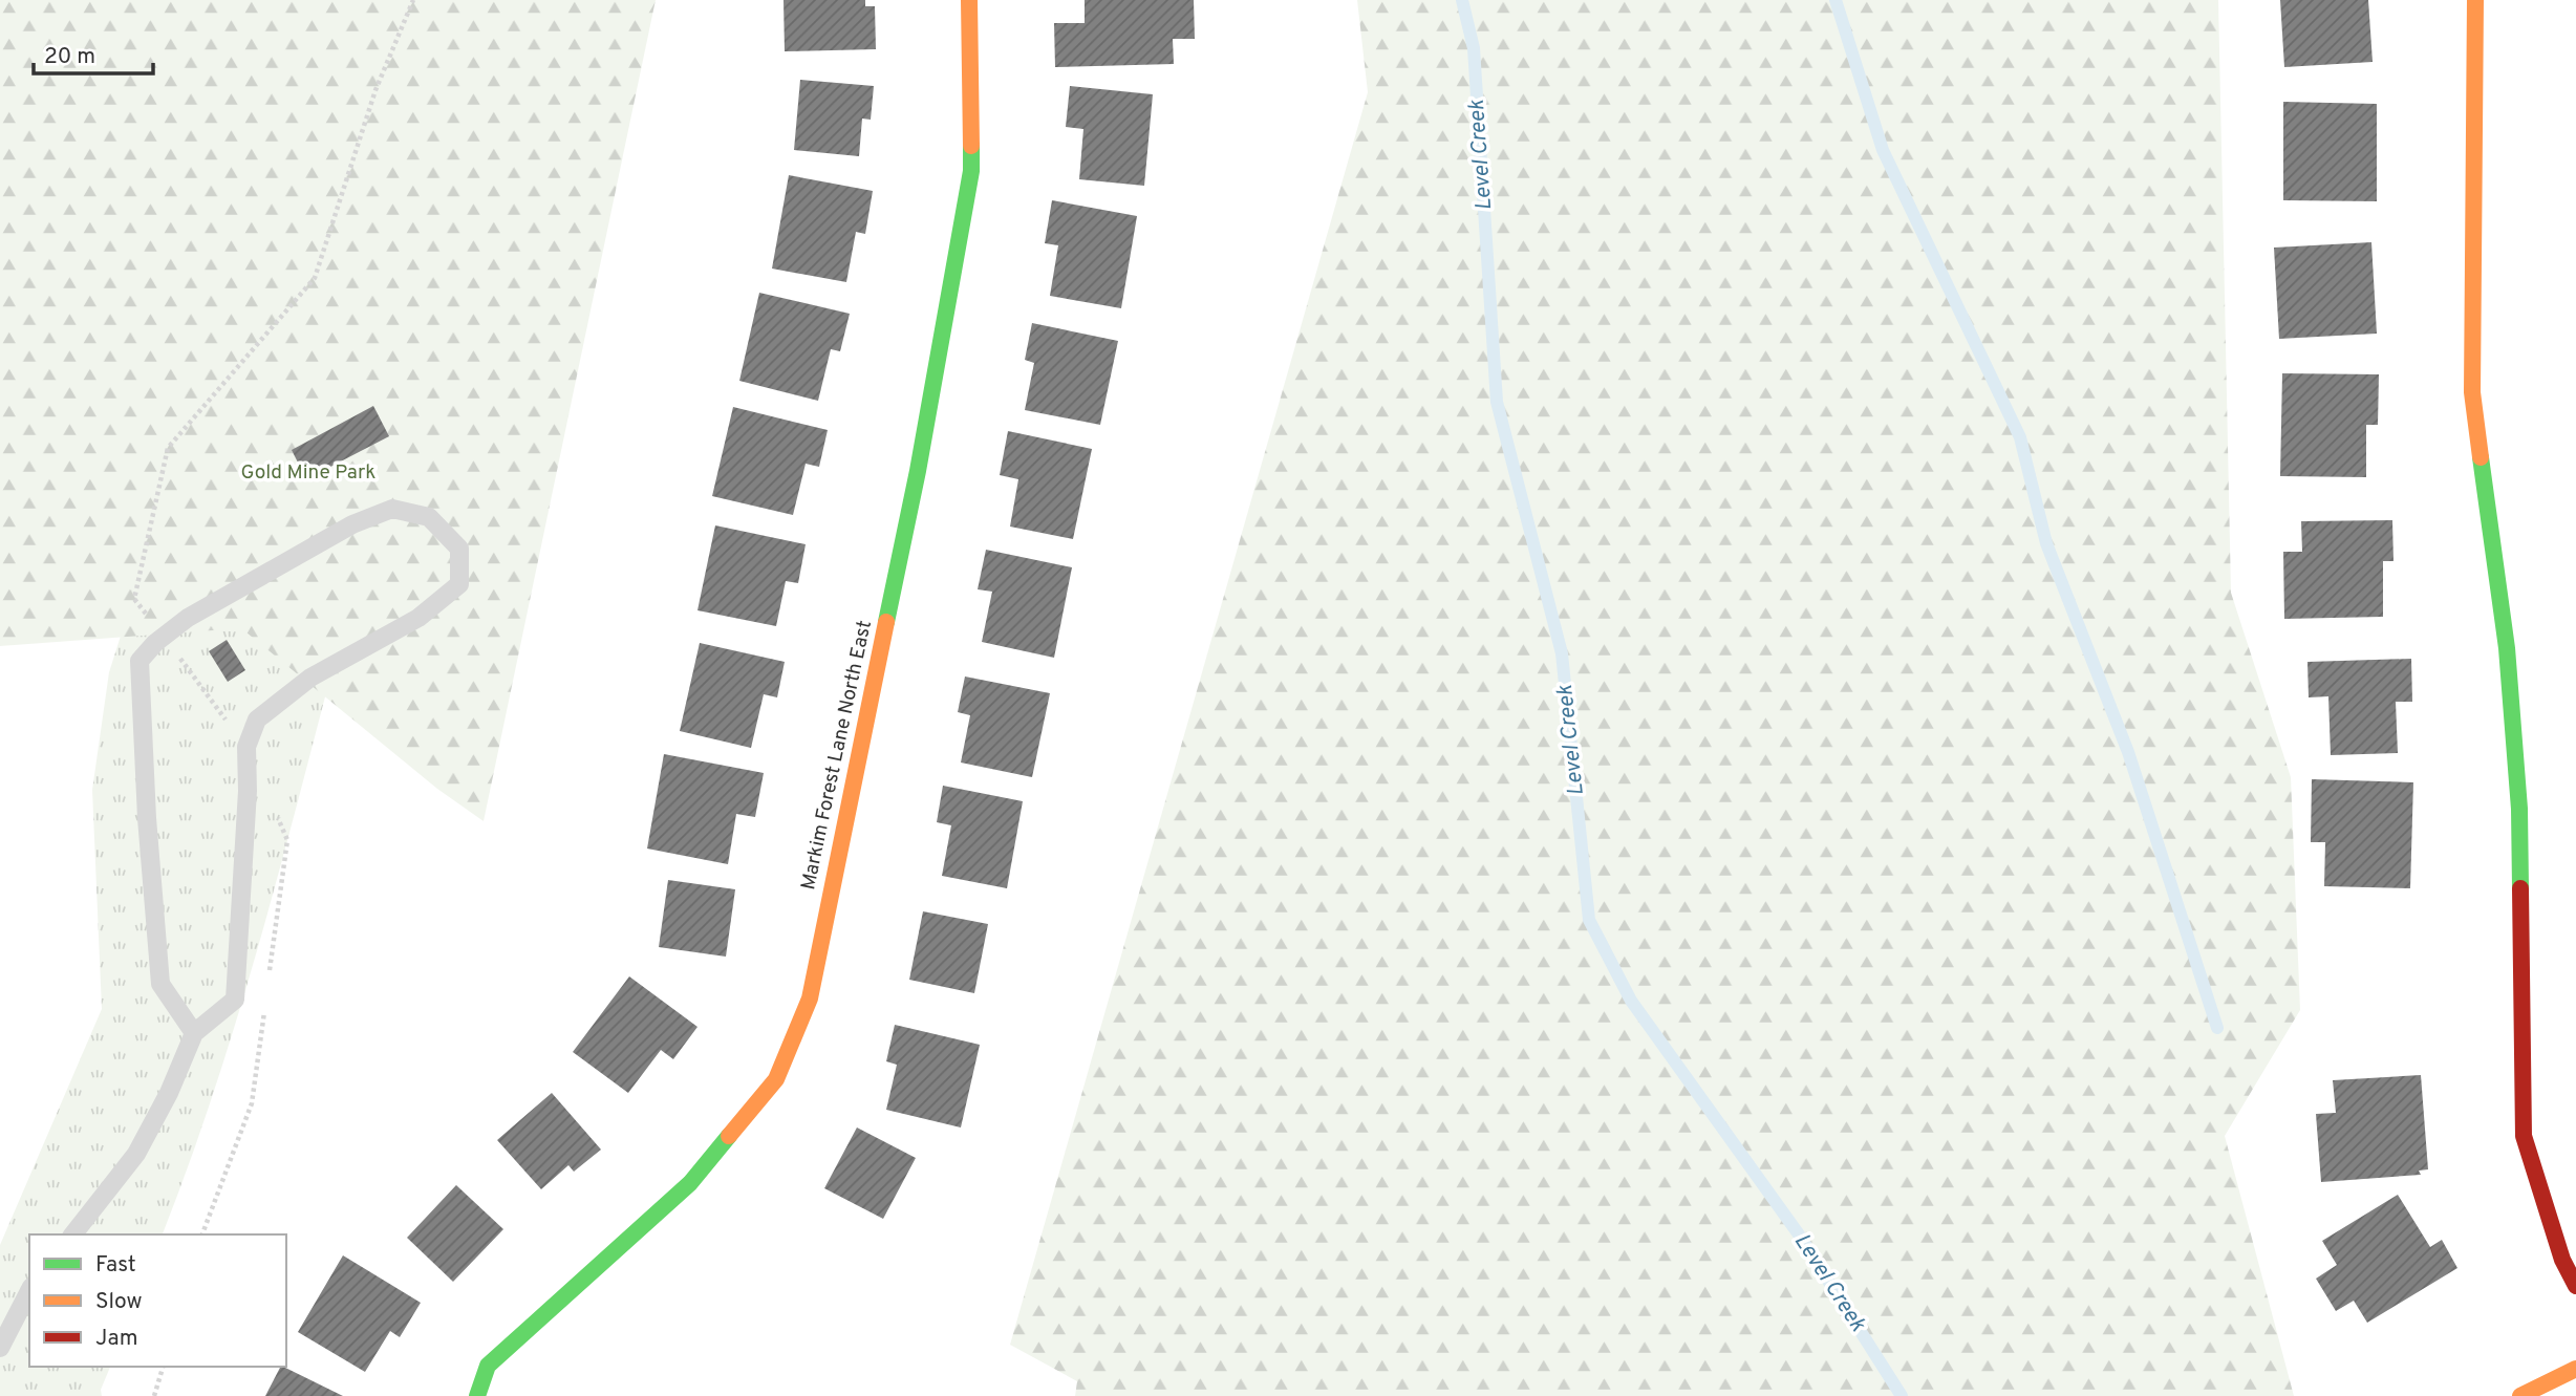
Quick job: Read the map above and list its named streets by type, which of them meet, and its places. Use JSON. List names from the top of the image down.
{
  "streets": {
    "street": ["Markim Forest Lane North East"]
  },
  "water": ["Level Creek"],
  "parks": ["Gold Mine Park"],
  "legend": ["Fast", "Slow", "Jam"],
  "scale_bar": "20 m"
}
